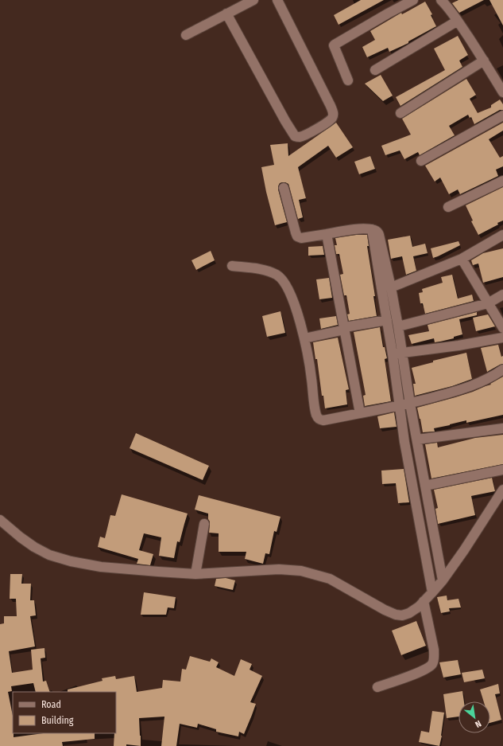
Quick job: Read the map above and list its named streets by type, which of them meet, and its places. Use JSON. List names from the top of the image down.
{
  "legend": ["Road", "Building"],
  "north": "bottom right"
}
